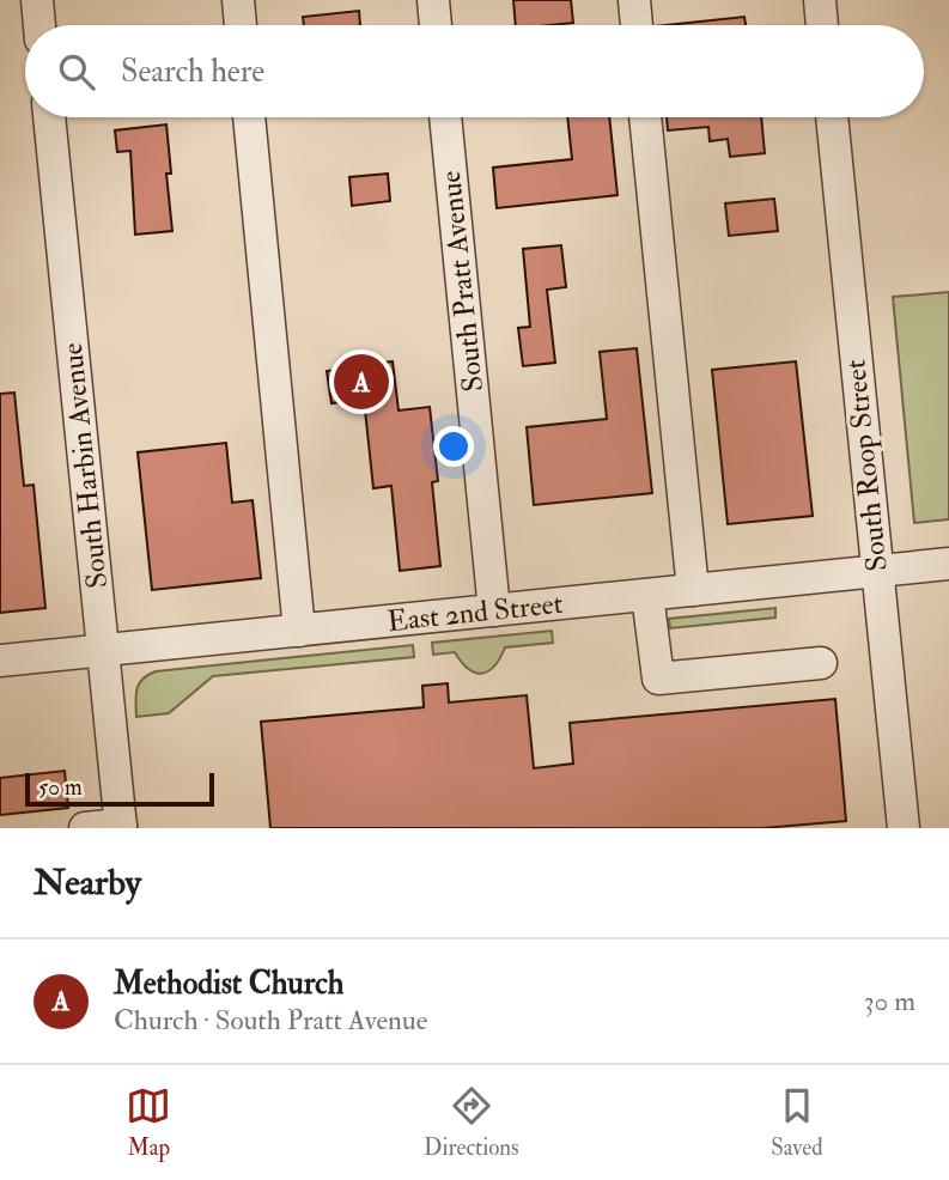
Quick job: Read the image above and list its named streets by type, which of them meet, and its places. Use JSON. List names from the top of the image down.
{
  "streets": {
    "street": [
      "South Pratt Avenue",
      "South Harbin Avenue",
      "South Roop Street",
      "East 2nd Street"
    ]
  },
  "crossings": [
    ["South Pratt Avenue", "East 2nd Street"],
    ["South Harbin Avenue", "East 2nd Street"],
    ["South Roop Street", "East 2nd Street"]
  ],
  "scale_bar": "50 m",
  "page": {
    "search": "Search here",
    "pins": "A",
    "scale": "50 m",
    "heading": "Nearby",
    "list": [
      {
        "mark": "A",
        "name": "Methodist Church",
        "note": "Church · South Pratt Avenue",
        "value": "30 m"
      }
    ],
    "nav": ["Map", "Directions", "Saved"]
  }
}
